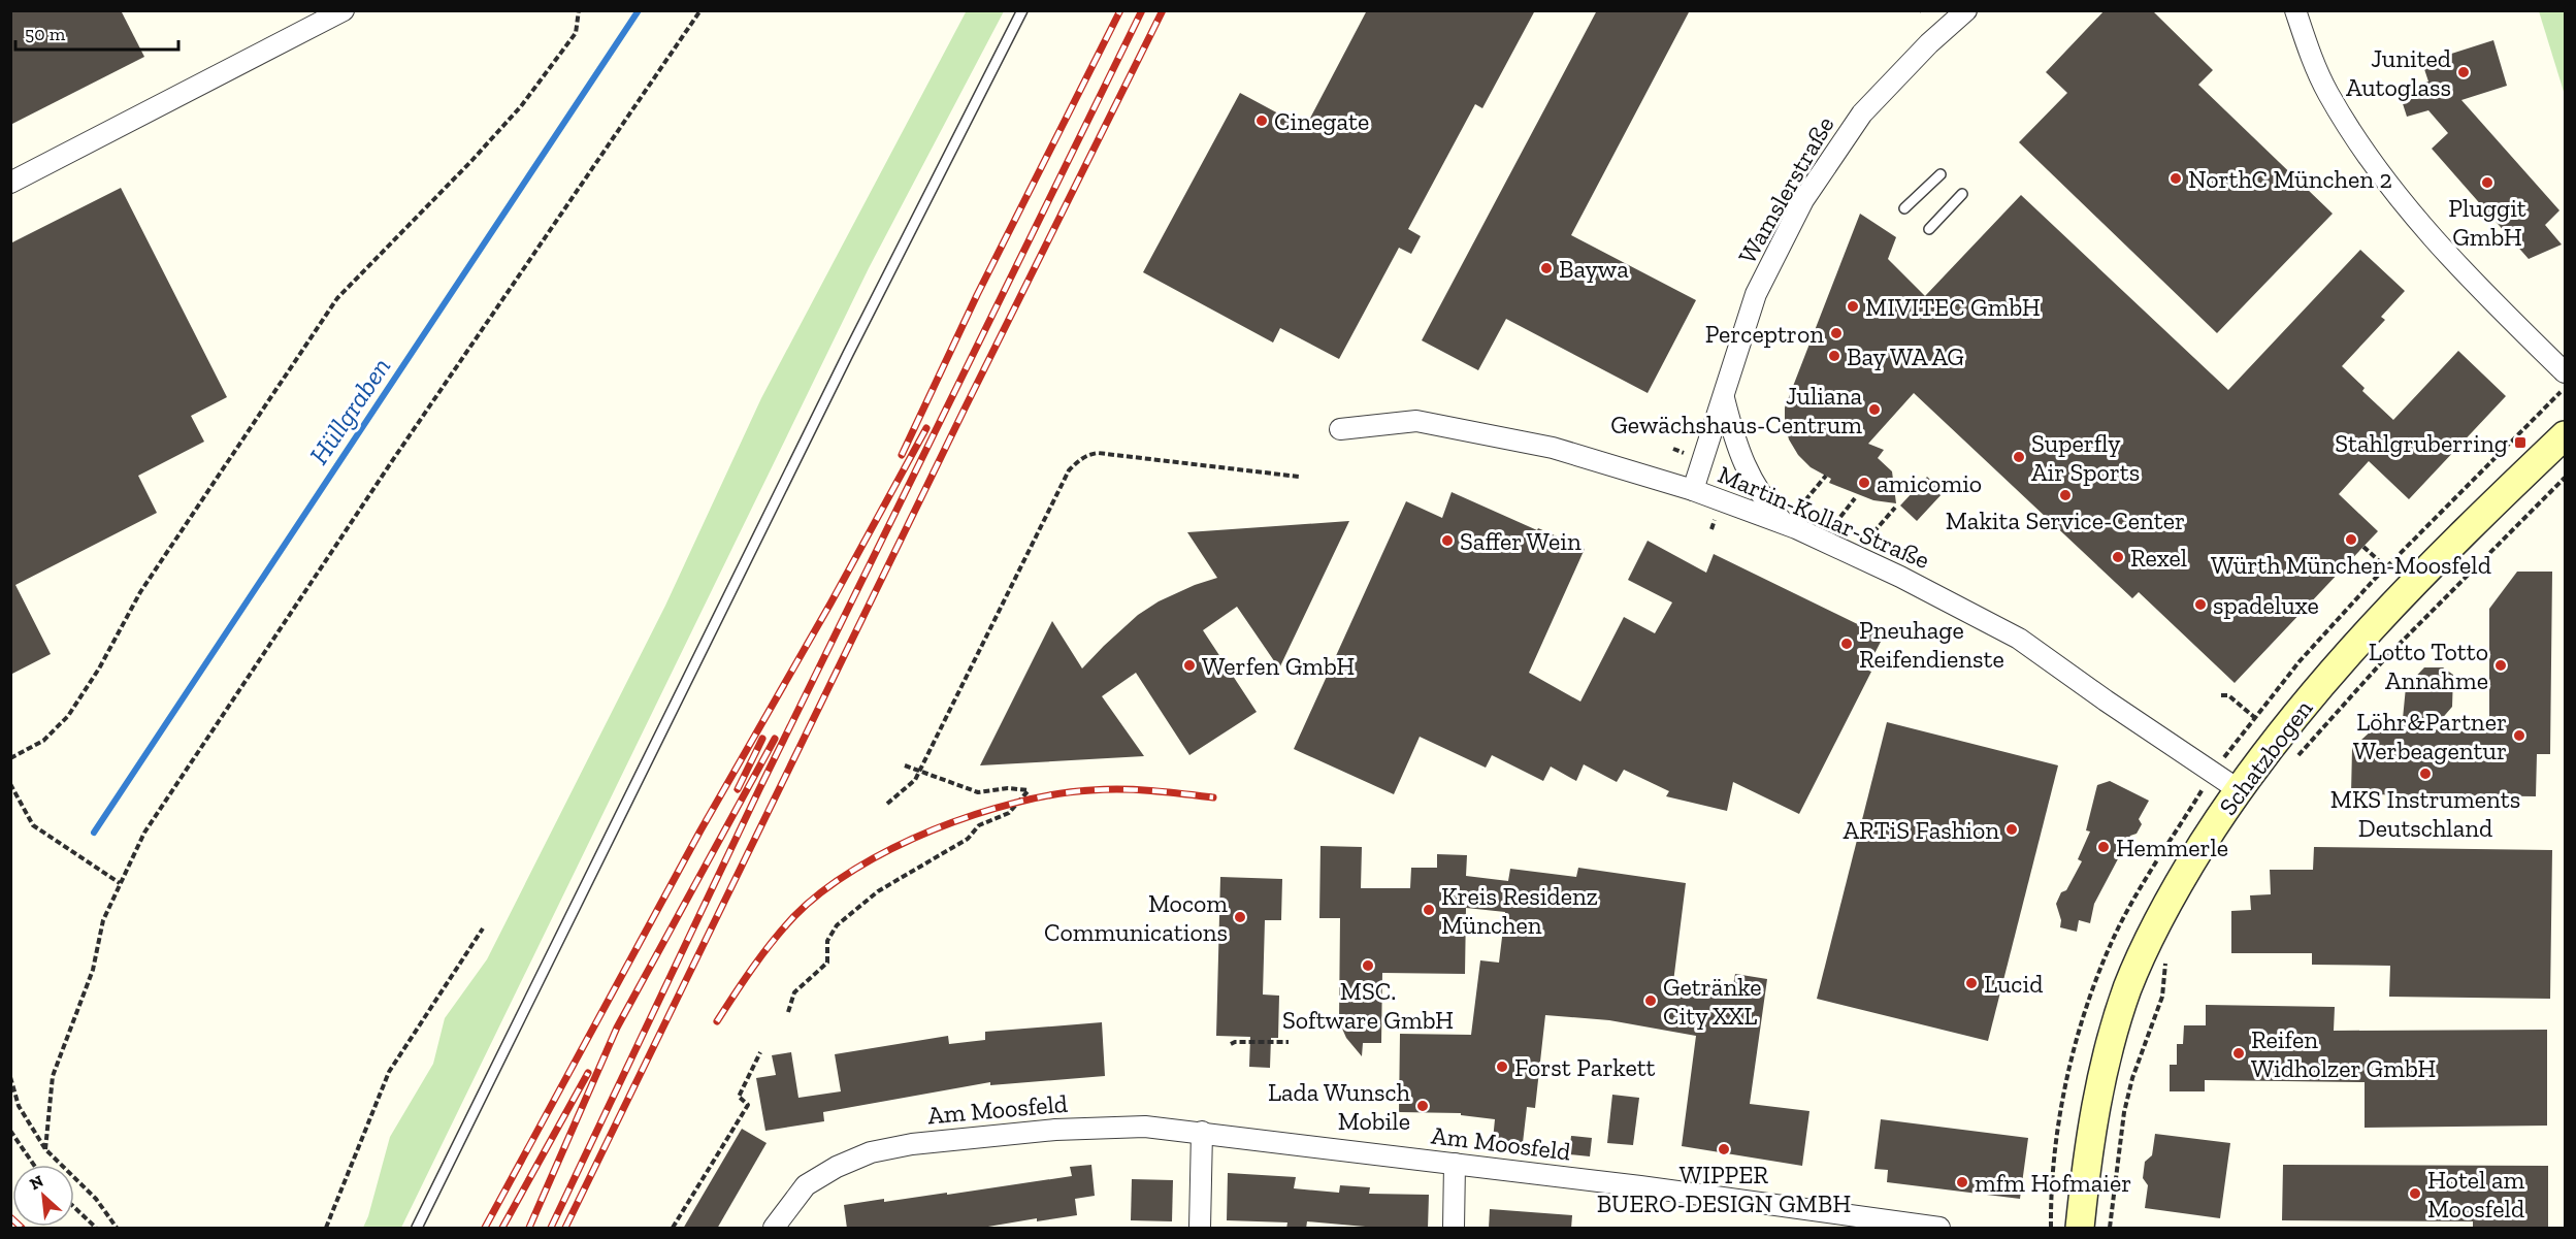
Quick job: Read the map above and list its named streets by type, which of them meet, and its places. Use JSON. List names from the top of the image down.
{
  "streets": {
    "main road": ["Schatzbogen"],
    "street": ["Wamslerstraße", "Martin-Kollar-Straße", "Am Moosfeld"]
  },
  "crossings": [
    ["Wamslerstraße", "Martin-Kollar-Straße"],
    ["Martin-Kollar-Straße", "Schatzbogen"]
  ],
  "water": ["Hüllgraben"],
  "places": {
    "other": [
      "Junited Autoglass",
      "Cinegate",
      "NorthC München 2",
      "Pluggit GmbH",
      "Baywa",
      "MIVITEC GmbH",
      "Perceptron",
      "Bay WA AG",
      "Juliana Gewächshaus-Centrum",
      "Superfly Air Sports",
      "amicomio",
      "Makita Service-Center",
      "Würth München-Moosfeld",
      "Saffer Wein",
      "Rexel",
      "spadeluxe",
      "Pneuhage Reifendienste",
      "Werfen GmbH",
      "Lotto Totto Annahme",
      "Löhr&Partner Werbeagentur",
      "MKS Instruments Deutschland",
      "ARTiS Fashion",
      "Hemmerle",
      "Kreis Residenz München",
      "Mocom Communications",
      "MSC. Software GmbH",
      "Lucid",
      "Getränke City XXL",
      "Reifen Widholzer GmbH",
      "Forst Parkett",
      "Lada Wunsch Mobile",
      "WIPPER BUERO-DESIGN GMBH",
      "mfm Hofmaier",
      "Hotel am Moosfeld"
    ],
    "transit": ["Stahlgruberring"]
  },
  "scale_bar": "50 m",
  "north": "top left"
}
